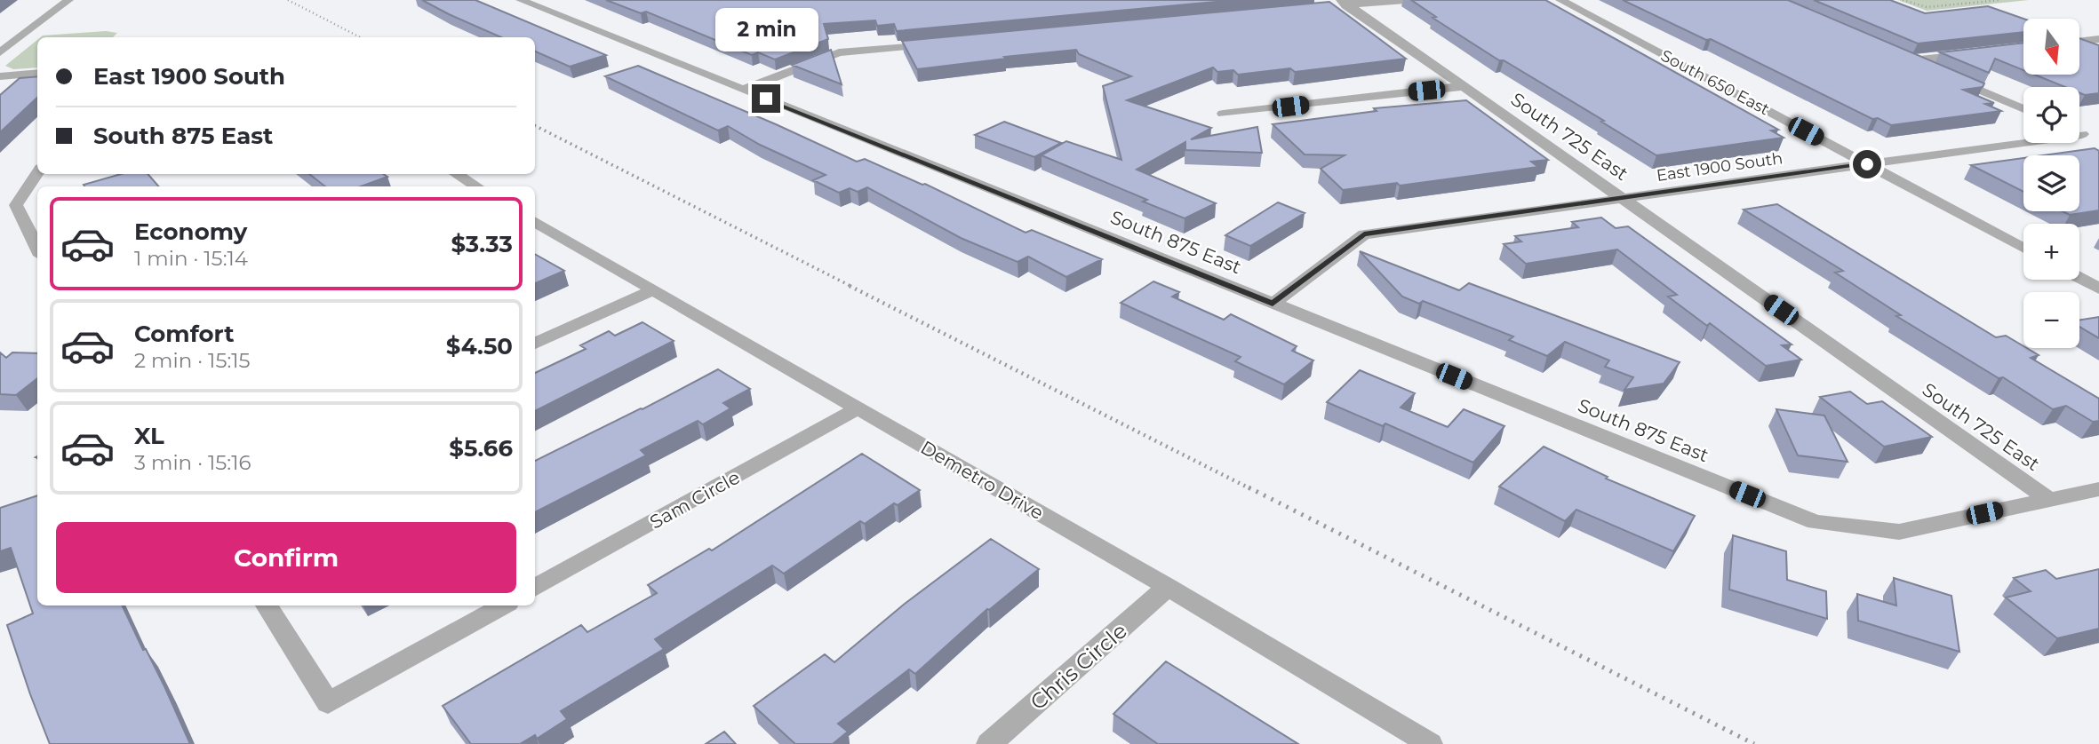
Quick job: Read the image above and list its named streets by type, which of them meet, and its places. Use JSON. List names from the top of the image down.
{
  "streets": {
    "street": [
      "South 650 East",
      "South 725 East",
      "East 1900 South",
      "South 875 East",
      "Demetro Drive",
      "Sam Circle",
      "Chris Circle"
    ]
  },
  "crossings": [
    ["South 650 East", "East 1900 South"],
    ["South 725 East", "East 1900 South"],
    ["South 725 East", "South 875 East"],
    ["East 1900 South", "South 875 East"],
    ["Demetro Drive", "Sam Circle"],
    ["Demetro Drive", "Chris Circle"]
  ],
  "north": "bottom",
  "page": {
    "bubble": "2 min",
    "map_buttons": ["+", "−"],
    "banner": ["East 1900 South", "South 875 East"],
    "list": [
      {
        "name": "Economy",
        "note": "1 min · 15:14",
        "value": "$3.33"
      },
      {
        "name": "Comfort",
        "note": "2 min · 15:15",
        "value": "$4.50"
      },
      {
        "name": "XL",
        "note": "3 min · 15:16",
        "value": "$5.66"
      }
    ],
    "buttons": "Confirm"
  }
}
